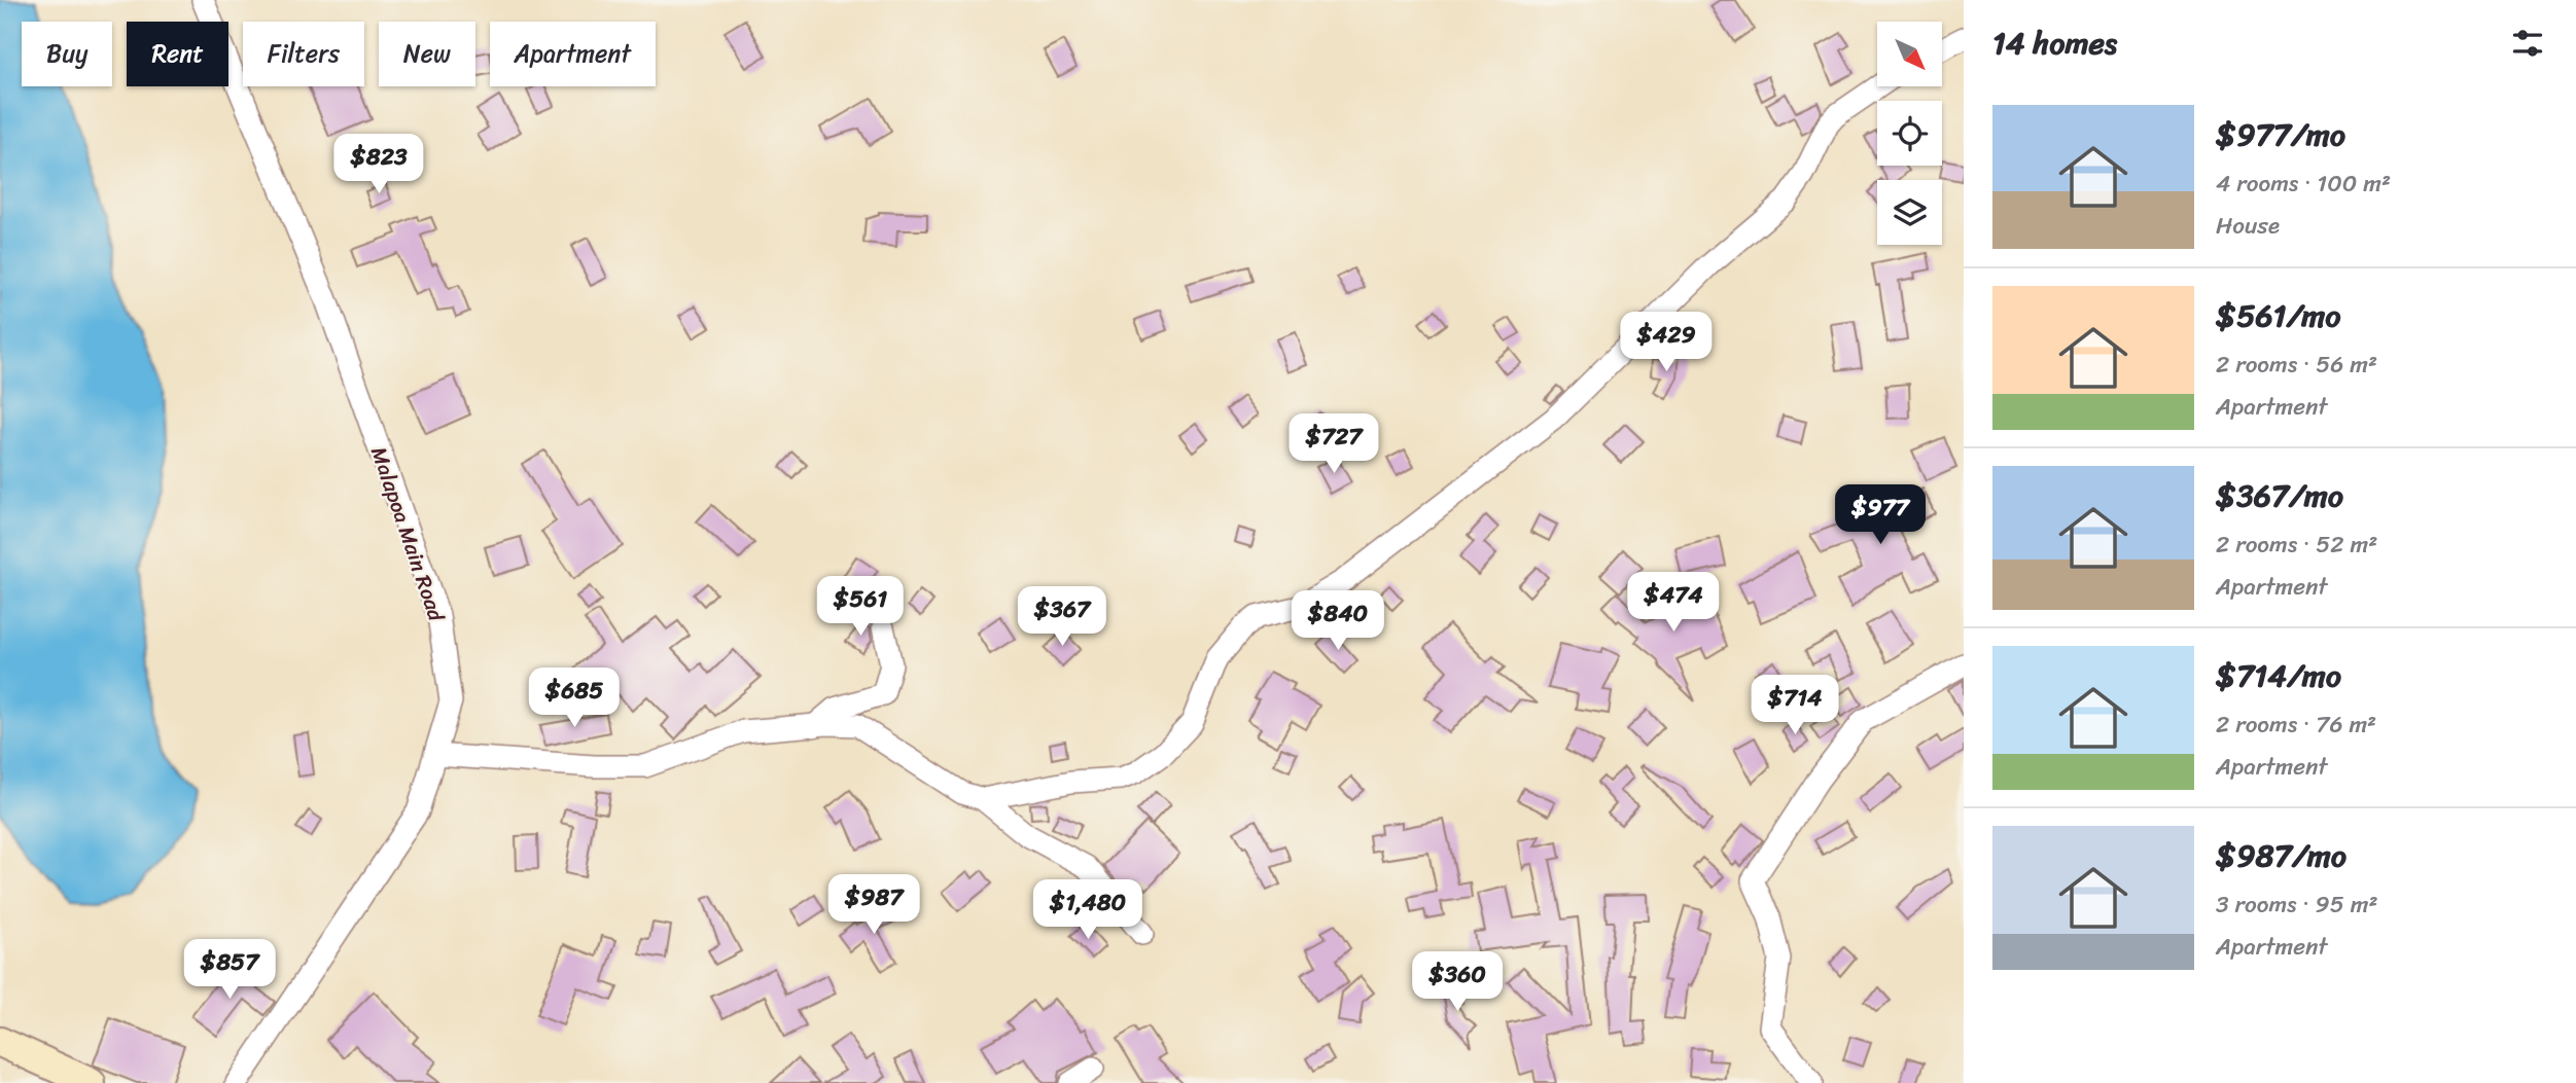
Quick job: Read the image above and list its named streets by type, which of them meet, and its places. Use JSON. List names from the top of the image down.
{
  "streets": {
    "street": ["Malapoa Main Road"]
  },
  "north": "bottom right",
  "page": {
    "heading": "14 homes",
    "chip": [
      "Buy",
      "Rent",
      "Filters",
      "New",
      "Apartment"
    ],
    "list": [
      {
        "name": "$977/mo",
        "note": "4 rooms · 100 m² · House"
      },
      {
        "name": "$561/mo",
        "note": "2 rooms · 56 m² · Apartment"
      },
      {
        "name": "$367/mo",
        "note": "2 rooms · 52 m² · Apartment"
      },
      {
        "name": "$714/mo",
        "note": "2 rooms · 76 m² · Apartment"
      },
      {
        "name": "$987/mo",
        "note": "3 rooms · 95 m² · Apartment"
      }
    ],
    "price": [
      "$823",
      "$429",
      "$727",
      "$977",
      "$474",
      "$561",
      "$367",
      "$840",
      "$685",
      "$714",
      "$987",
      "$1,480",
      "$857",
      "$360"
    ]
  }
}
